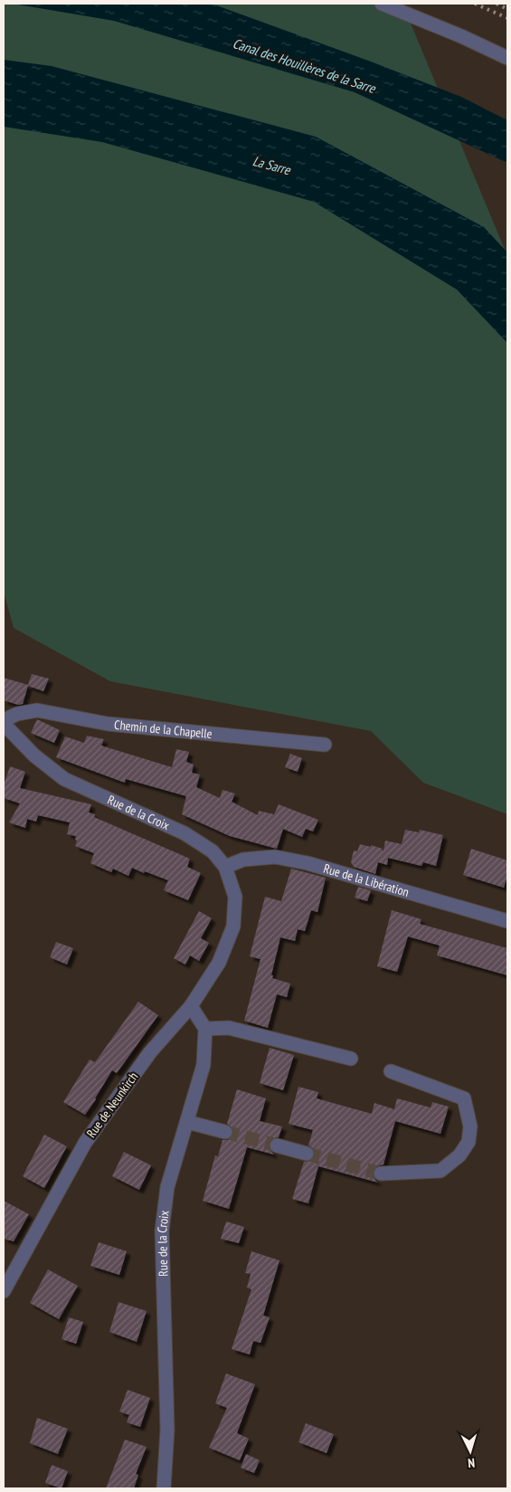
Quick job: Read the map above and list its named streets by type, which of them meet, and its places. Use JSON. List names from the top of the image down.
{
  "streets": {
    "street": [
      "Chemin de la Chapelle",
      "Rue de la Croix",
      "Rue de la Libération",
      "Rue de Neunkirch"
    ]
  },
  "crossings": [
    ["Chemin de la Chapelle", "Rue de la Croix"],
    ["Rue de la Croix", "Rue de la Libération"],
    ["Rue de la Croix", "Rue de Neunkirch"]
  ],
  "water": ["Canal des Houillères de la Sarre", "La Sarre"],
  "north": "bottom"
}
